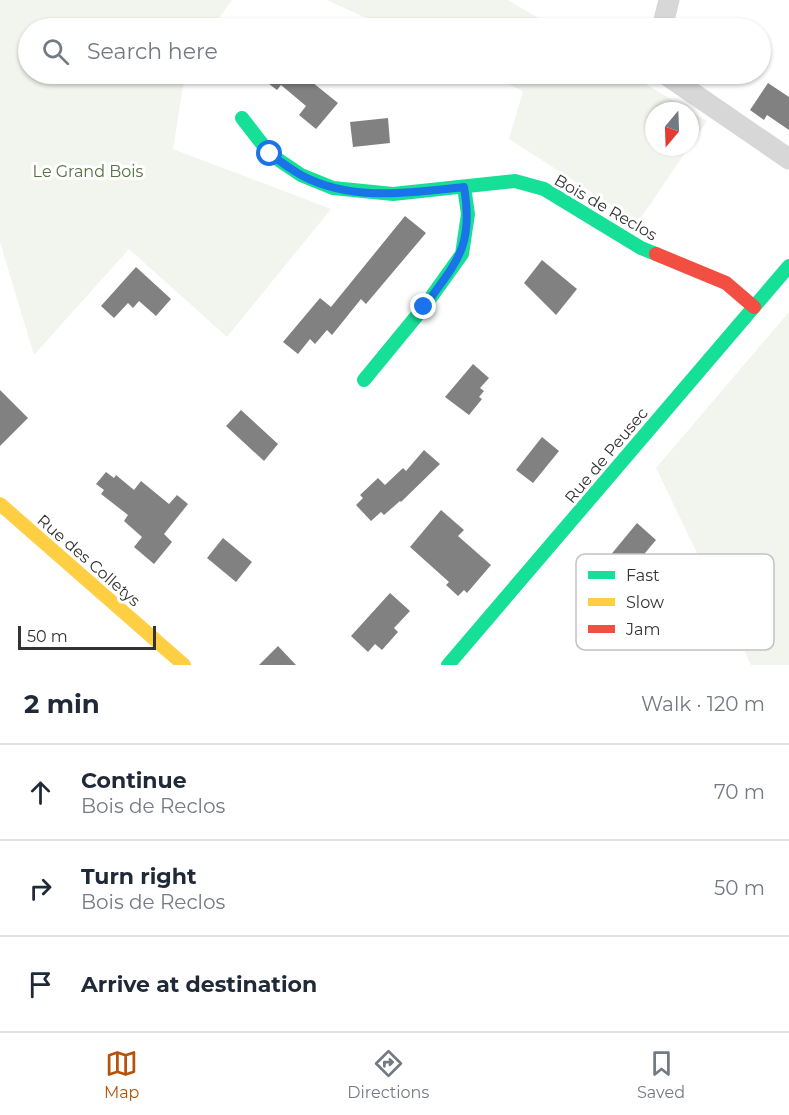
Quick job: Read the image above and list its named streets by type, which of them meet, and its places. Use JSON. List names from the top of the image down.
{
  "streets": {
    "street": ["Bois de Reclos", "Rue de Peusec", "Rue des Colletys"]
  },
  "crossings": [
    ["Bois de Reclos", "Rue de Peusec"]
  ],
  "parks": ["Le Grand Bois"],
  "legend": ["Fast", "Slow", "Jam"],
  "scale_bar": "50 m",
  "north": "bottom",
  "page": {
    "search": "Search here",
    "scale": "50 m",
    "heading": ["2 min", "Walk · 120 m"],
    "list": [
      ["Continue", "Bois de Reclos", "70 m"],
      ["Turn right", "Bois de Reclos", "50 m"],
      "Arrive at destination"
    ],
    "nav": ["Map", "Directions", "Saved"]
  }
}
